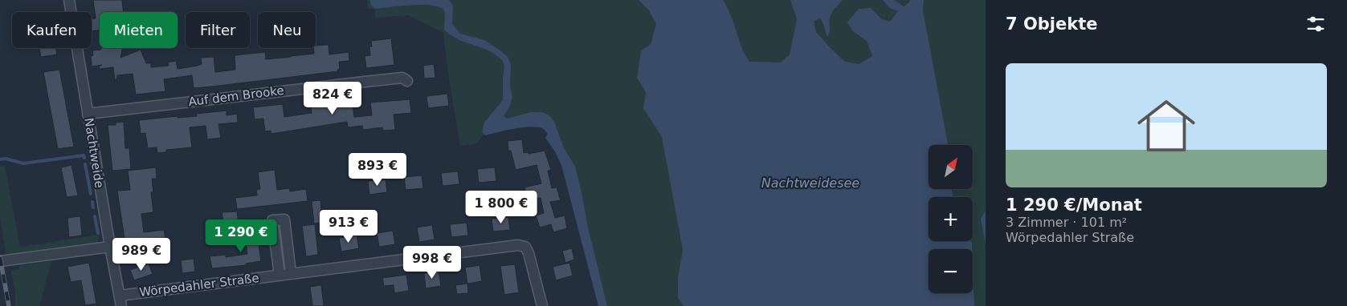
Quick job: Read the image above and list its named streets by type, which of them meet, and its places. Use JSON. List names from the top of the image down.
{
  "streets": {
    "street": ["Auf dem Brooke", "Nachtweide", "Wörpedahler Straße"]
  },
  "crossings": [
    ["Auf dem Brooke", "Nachtweide"],
    ["Nachtweide", "Wörpedahler Straße"]
  ],
  "water": ["Nachtweidesee"],
  "north": "top right",
  "page": {
    "heading": "7 Objekte",
    "chip": [
      "Kaufen",
      "Mieten",
      "Filter",
      "Neu"
    ],
    "list": [
      {
        "name": "1 290 €/Monat",
        "note": "3 Zimmer · 101 m² · Wörpedahler Straße"
      }
    ],
    "price": [
      "824 €",
      "893 €",
      "1 800 €",
      "913 €",
      "1 290 €",
      "989 €",
      "998 €"
    ],
    "map_buttons": ["+", "−"]
  }
}
